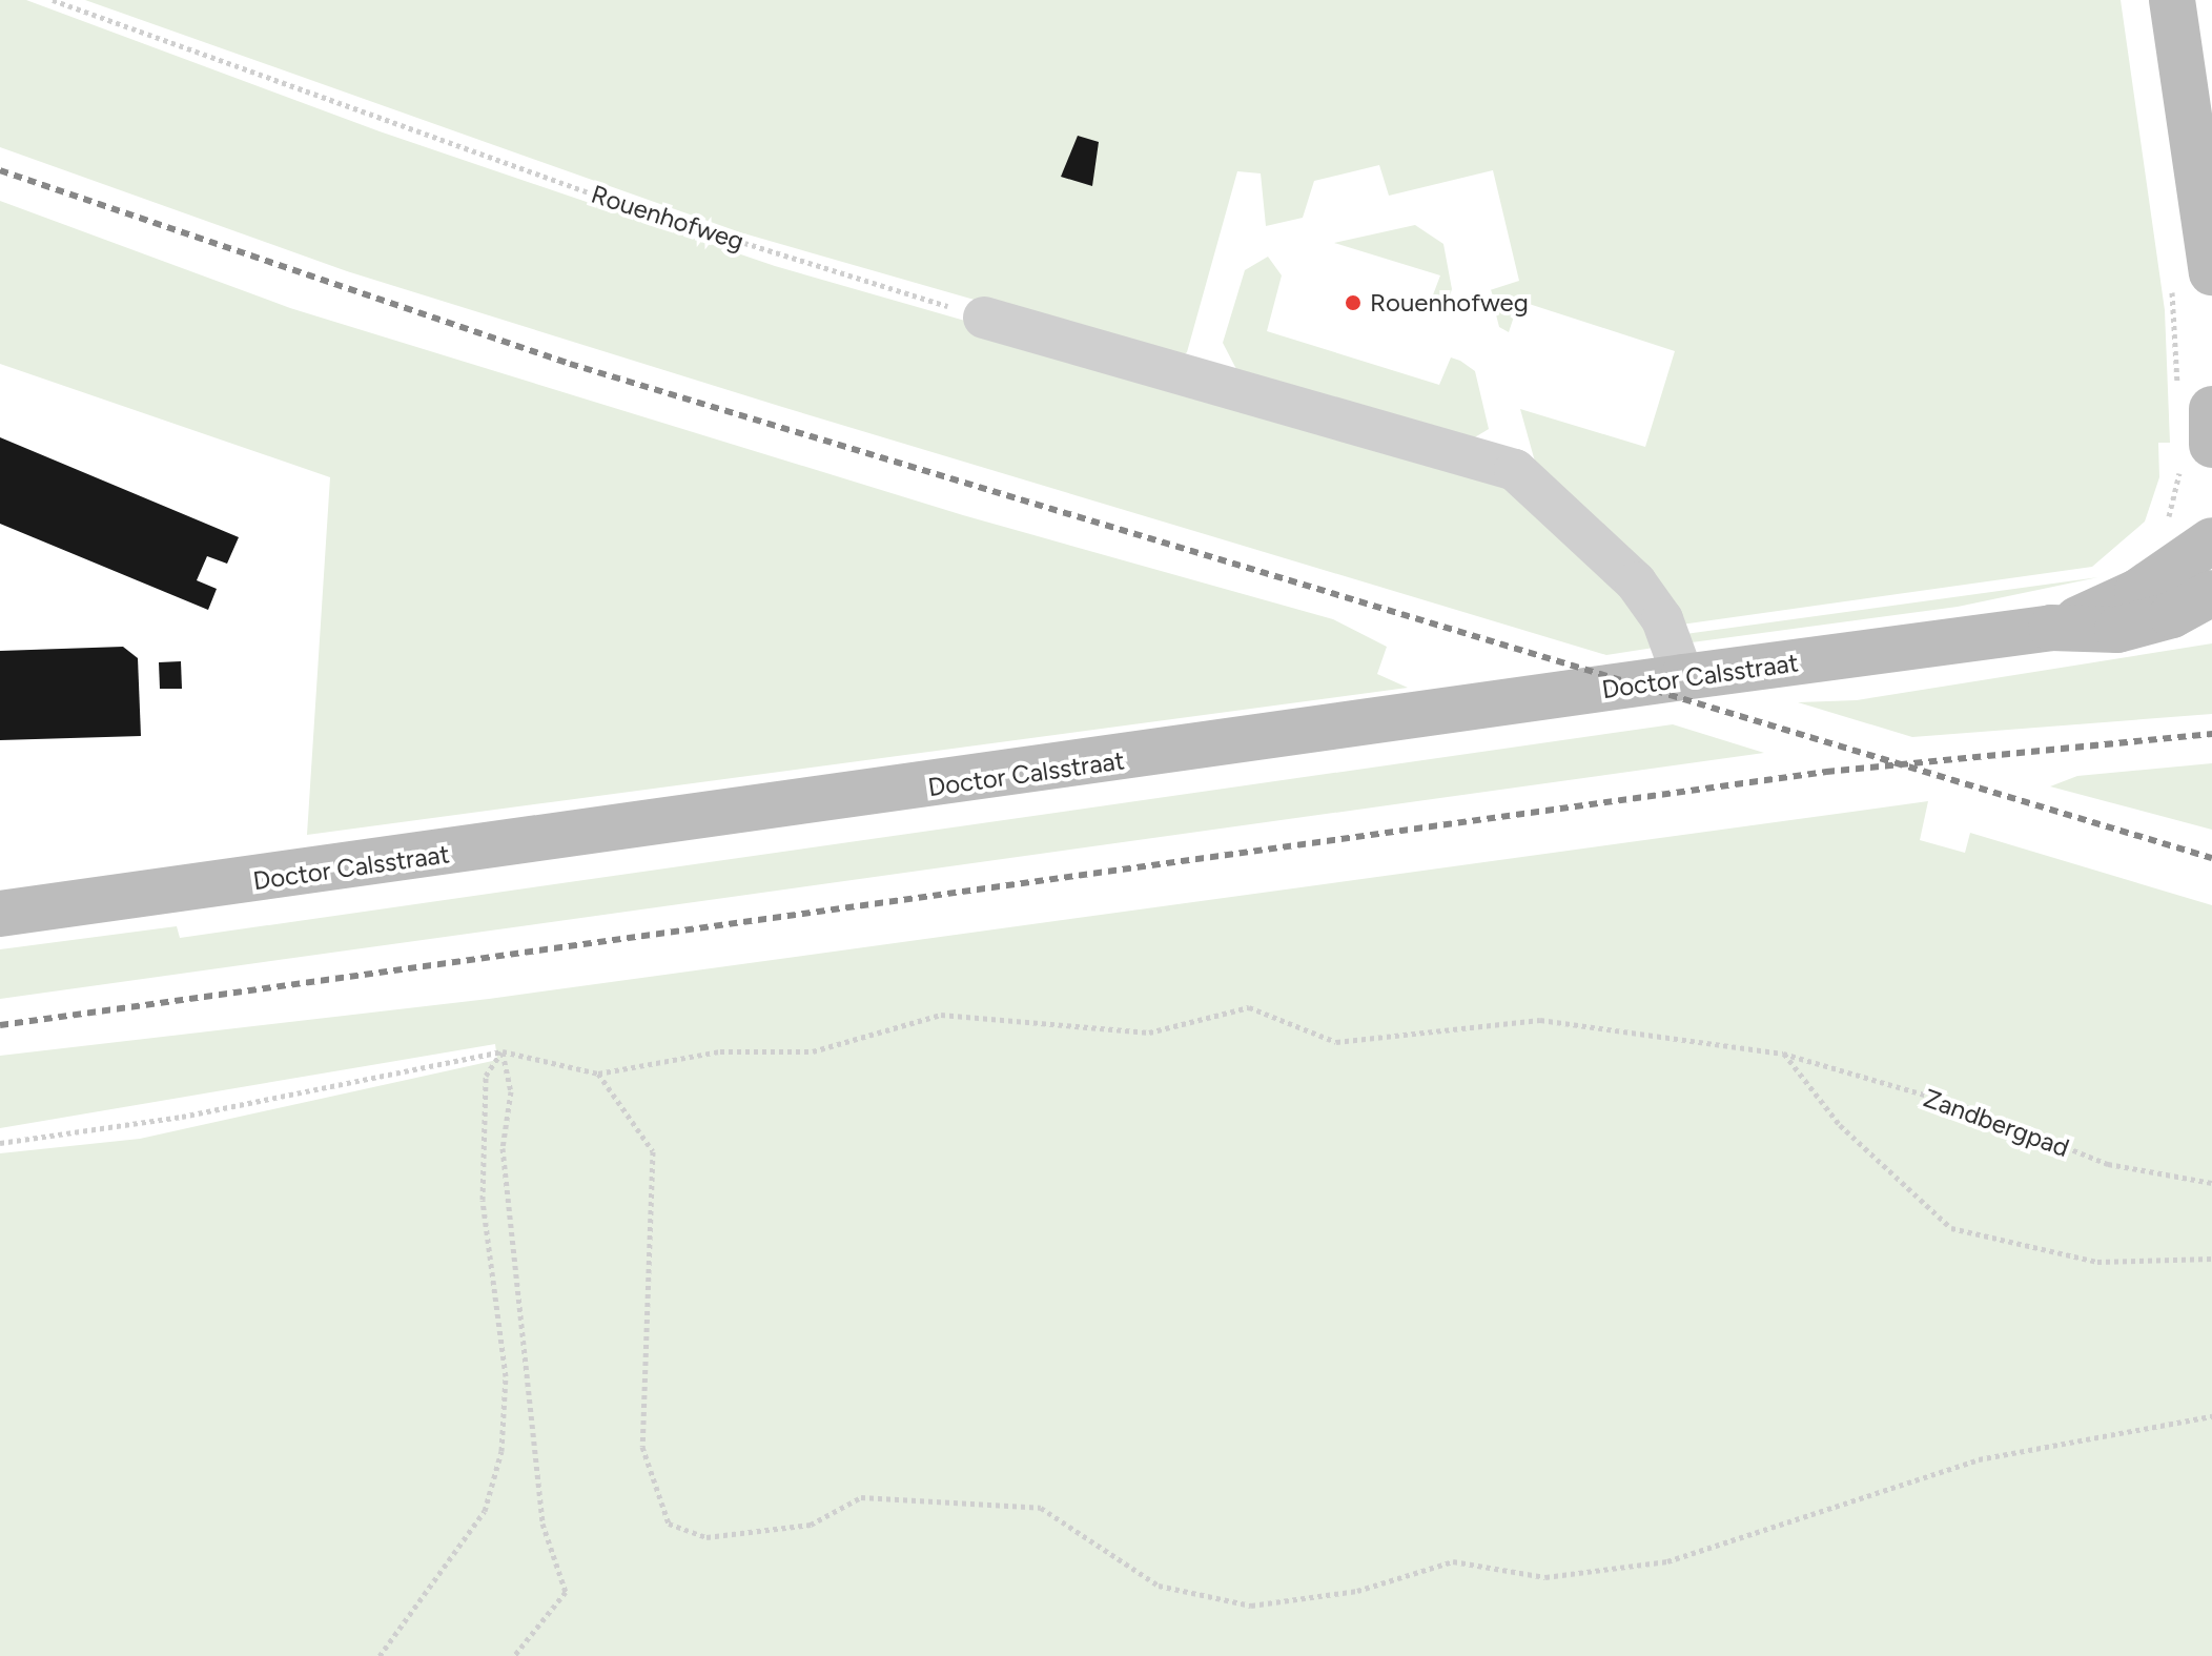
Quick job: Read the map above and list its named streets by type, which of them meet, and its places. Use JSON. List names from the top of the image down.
{
  "streets": {
    "street": ["Doctor Calsstraat"],
    "path": ["Rouenhofweg", "Zandbergpad"]
  },
  "places": ["Rouenhofweg"]
}
